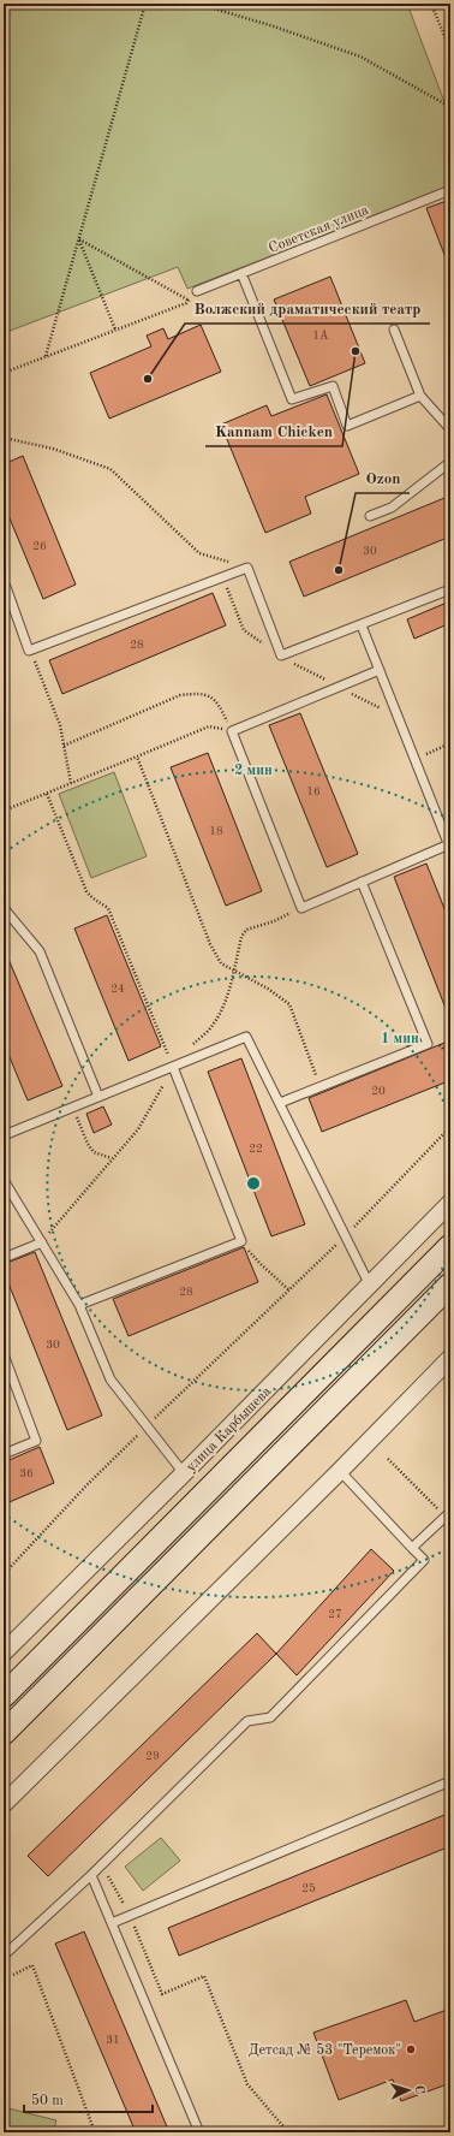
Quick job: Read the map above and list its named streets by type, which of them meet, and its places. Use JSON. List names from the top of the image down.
{
  "streets": {
    "street": ["улица Карбышева"],
    "lane": ["Советская улица"]
  },
  "places": [
    "Kannam Chicken",
    "Волжский драматический театр",
    "Ozon",
    "Детсад № 53 \"Теремок\""
  ],
  "house_numbers": [
    "1А",
    "26",
    "30",
    "28",
    "16",
    "18",
    "24",
    "20",
    "22",
    "28",
    "30",
    "36",
    "27",
    "29",
    "25",
    "31"
  ],
  "scale_bar": "50 m",
  "north": "right",
  "rings": ["2 мин", "1 мин"]
}
